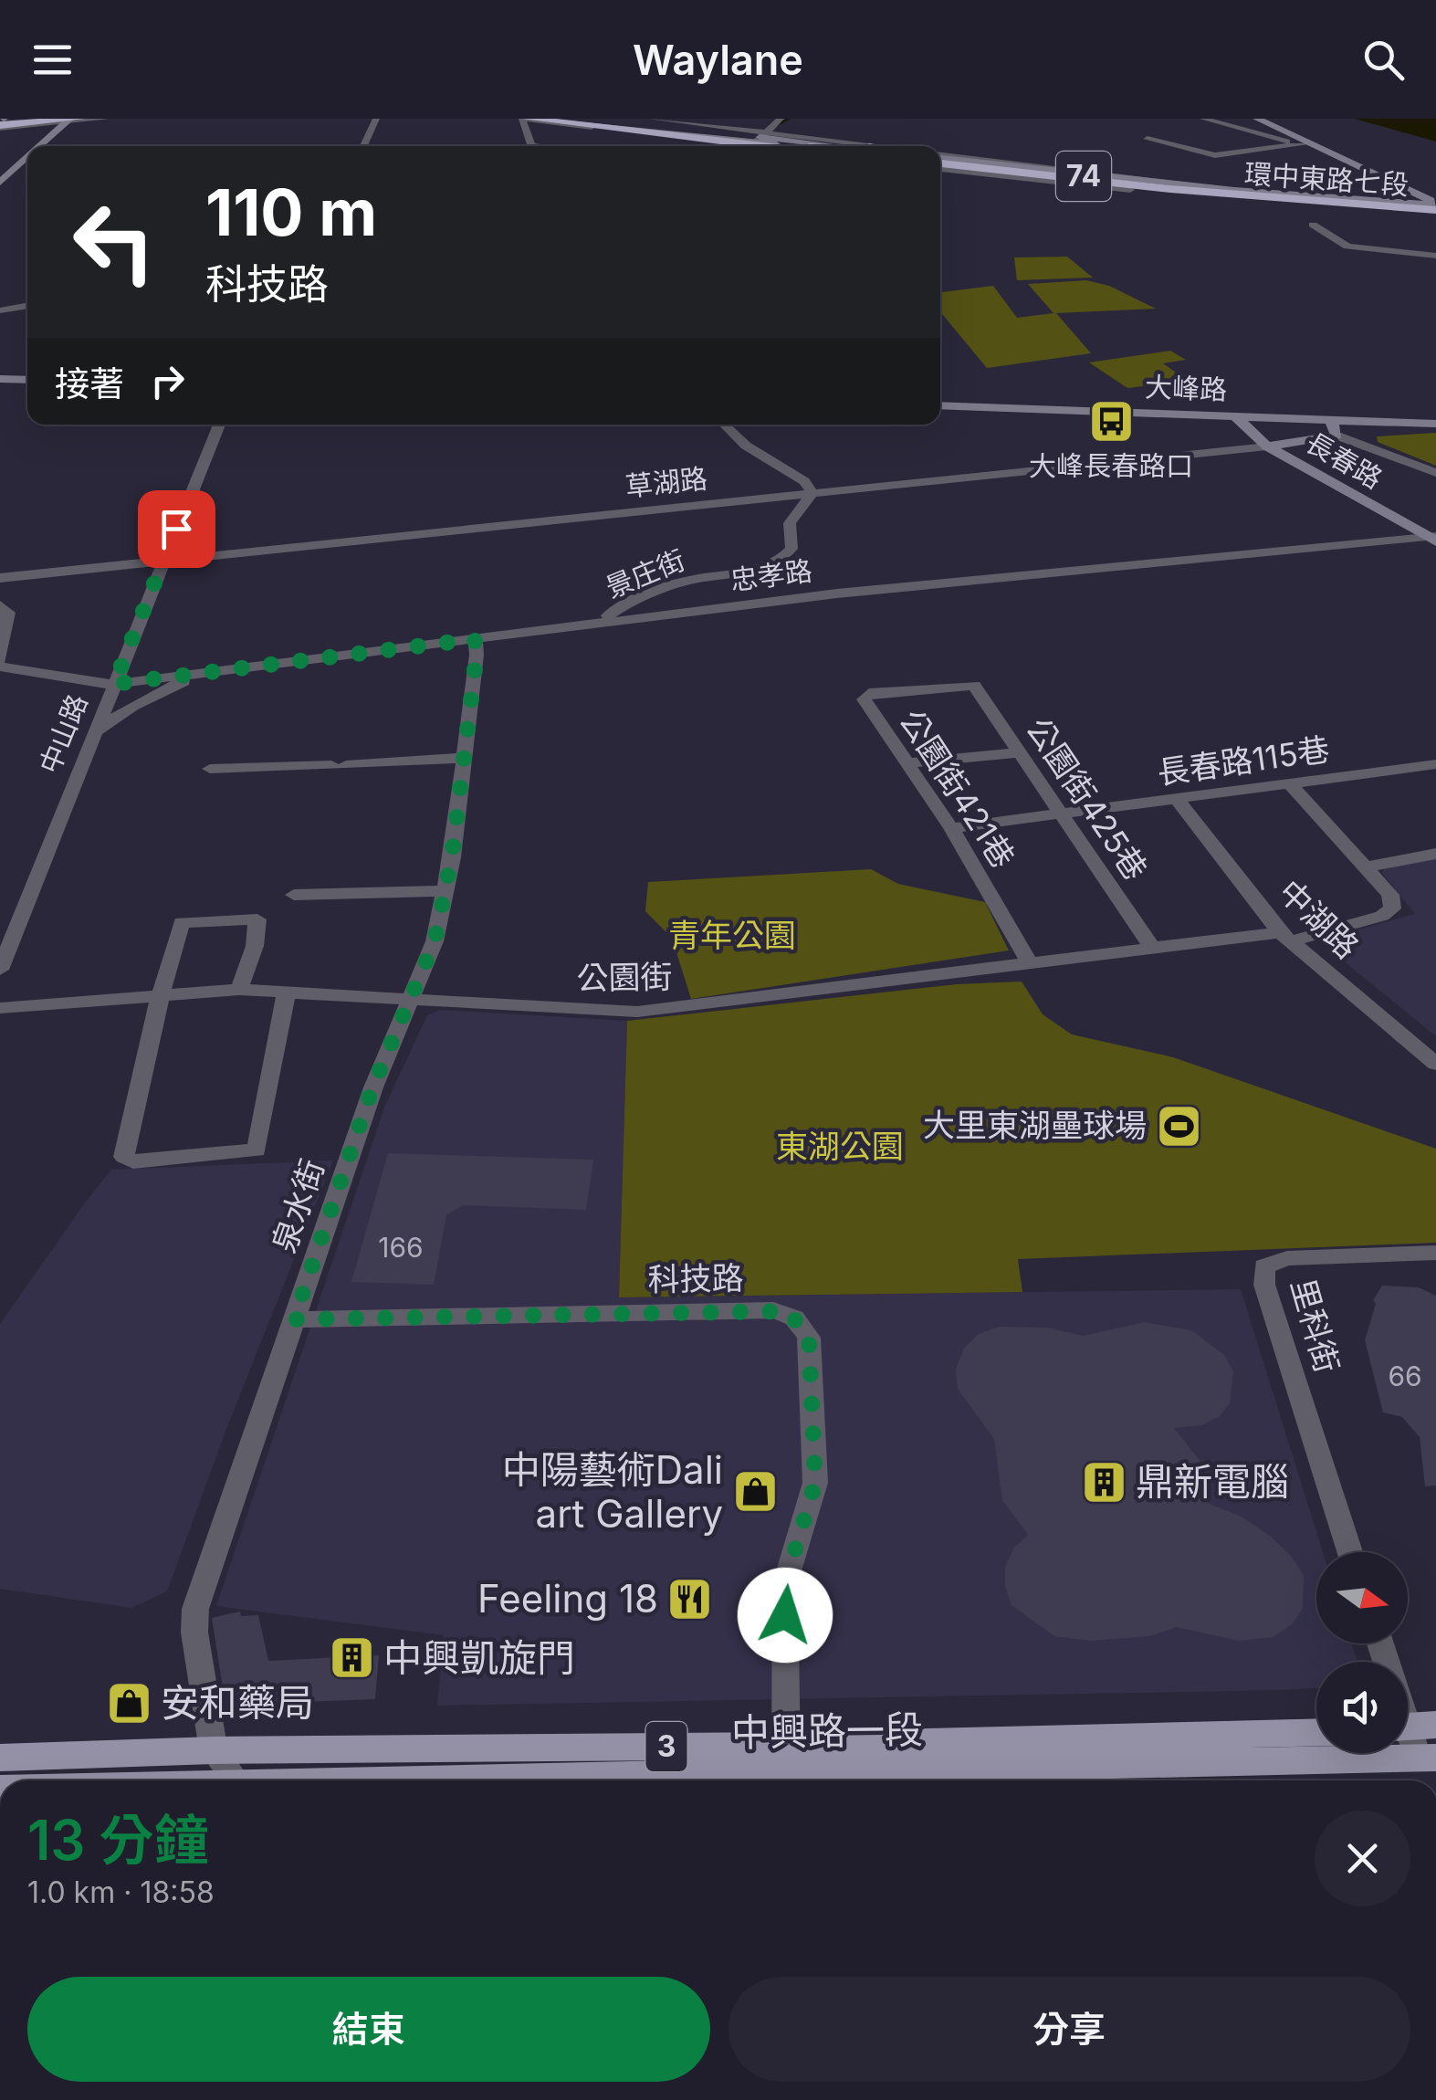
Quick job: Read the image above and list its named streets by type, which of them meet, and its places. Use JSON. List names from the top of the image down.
{
  "streets": {
    "main road": ["中興路一段", "3"],
    "street": [
      "環中東路七段",
      "大峰路",
      "長春路",
      "草湖路",
      "景庄街",
      "忠孝路",
      "中山路",
      "長春路115巷",
      "公園街421巷",
      "公園街425巷",
      "中湖路",
      "公園街",
      "泉水街",
      "科技路",
      "里科街"
    ]
  },
  "crossings": [
    ["大峰路", "長春路"],
    ["大峰路", "草湖路"],
    ["長春路", "草湖路"],
    ["長春路", "忠孝路"],
    ["草湖路", "景庄街"],
    ["草湖路", "中山路"],
    ["景庄街", "忠孝路"],
    ["忠孝路", "中山路"],
    ["忠孝路", "泉水街"],
    ["長春路115巷", "公園街421巷"],
    ["長春路115巷", "公園街425巷"],
    ["長春路115巷", "中湖路"],
    ["公園街421巷", "公園街425巷"],
    ["公園街421巷", "公園街"],
    ["公園街425巷", "公園街"],
    ["中湖路", "公園街"],
    ["公園街", "泉水街"],
    ["泉水街", "科技路"],
    ["泉水街", "中興路一段"],
    ["科技路", "中興路一段"]
  ],
  "parks": ["青年公園", "東湖公園"],
  "places": {
    "bus stop": ["大峰長春路口"],
    "sports": ["大里東湖壘球場"],
    "building": ["鼎新電腦", "中興凱旋門"],
    "shop": ["中陽藝術Dali art Gallery", "安和藥局"],
    "restaurant": ["Feeling 18"]
  },
  "house_numbers": ["166", "66"],
  "north": "right",
  "page": {
    "header": "Waylane",
    "turn": ["110 m", "科技路"],
    "then": "接著",
    "heading": ["13 分鐘", "1.0 km · 18:58"],
    "buttons": ["結束", "分享"]
  }
}
